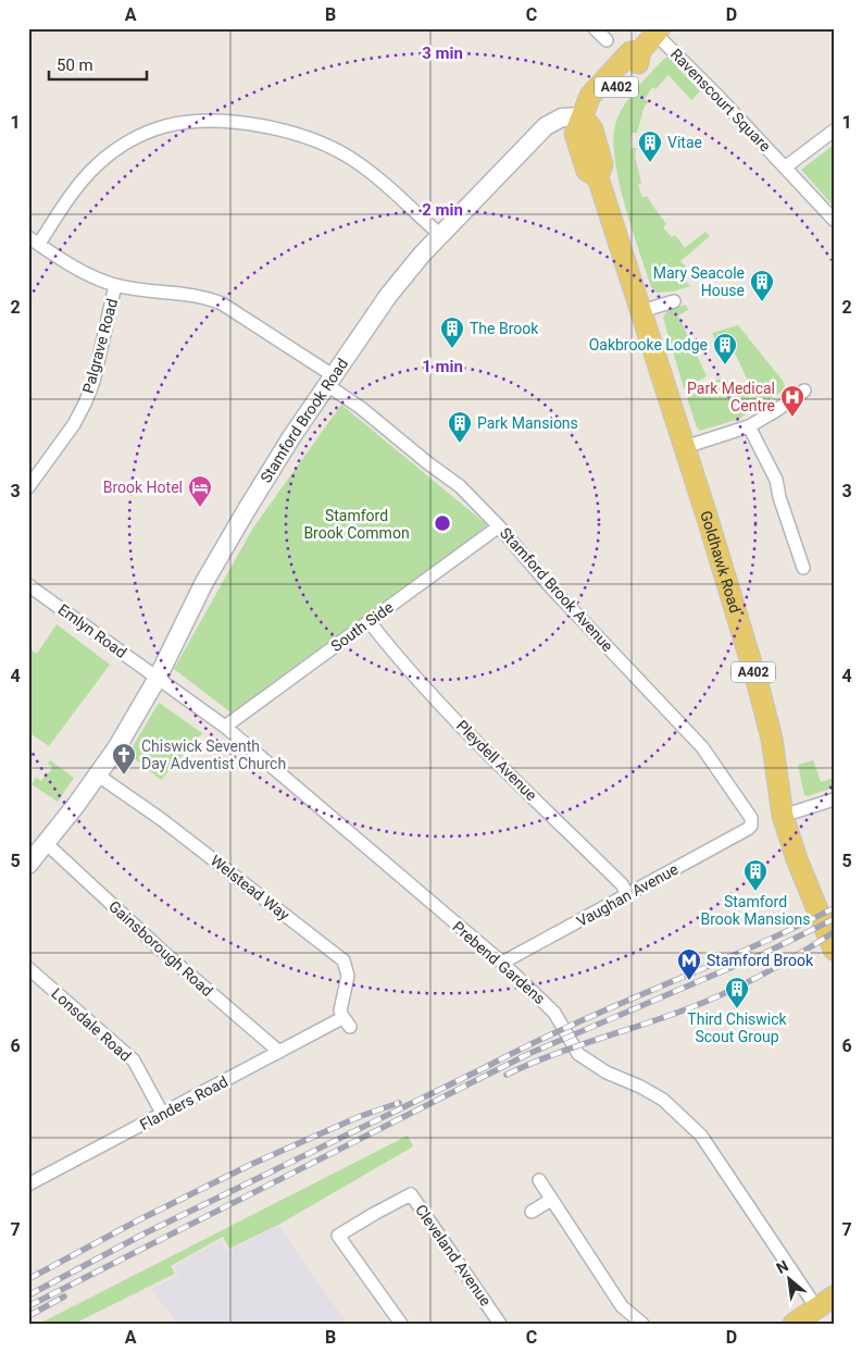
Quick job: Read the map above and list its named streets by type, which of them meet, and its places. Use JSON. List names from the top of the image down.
{
  "streets": {
    "main road": ["A402", "Stamford Brook Road", "Goldhawk Road"],
    "street": [
      "Ravenscourt Square",
      "Palgrave Road",
      "Stamford Brook Avenue",
      "South Side",
      "Emlyn Road",
      "Pleydell Avenue",
      "Welstead Way",
      "Vaughan Avenue",
      "Gainsborough Road",
      "Prebend Gardens",
      "Lonsdale Road",
      "Flanders Road",
      "Cleveland Avenue"
    ]
  },
  "crossings": [
    ["A402", "Ravenscourt Square"],
    ["A402", "Stamford Brook Road"],
    ["A402", "Goldhawk Road"],
    ["Palgrave Road", "Stamford Brook Avenue"],
    ["Stamford Brook Road", "Goldhawk Road"],
    ["Stamford Brook Road", "Stamford Brook Avenue"],
    ["Stamford Brook Road", "Emlyn Road"],
    ["Stamford Brook Road", "Welstead Way"],
    ["Stamford Brook Road", "Gainsborough Road"],
    ["Stamford Brook Road", "Prebend Gardens"],
    ["Stamford Brook Avenue", "South Side"],
    ["Stamford Brook Avenue", "Vaughan Avenue"],
    ["South Side", "Pleydell Avenue"],
    ["South Side", "Prebend Gardens"],
    ["Emlyn Road", "Prebend Gardens"],
    ["Pleydell Avenue", "Vaughan Avenue"],
    ["Vaughan Avenue", "Prebend Gardens"],
    ["Gainsborough Road", "Flanders Road"],
    ["Lonsdale Road", "Flanders Road"]
  ],
  "parks": ["Stamford Brook Common"],
  "places": {
    "building": [
      "Vitae",
      "Mary Seacole House",
      "The Brook",
      "Oakbrooke Lodge",
      "Park Mansions",
      "Stamford Brook Mansions",
      "Third Chiswick Scout Group"
    ],
    "hospital": ["Park Medical Centre"],
    "hotel": ["Brook Hotel"],
    "church": ["Chiswick Seventh Day Adventist Church"],
    "metro station": ["Stamford Brook"]
  },
  "scale_bar": "50 m",
  "north": "top left",
  "grid": {
    "columns": [
      "A",
      "B",
      "C",
      "D"
    ],
    "rows": [
      "1",
      "2",
      "3",
      "4",
      "5",
      "6",
      "7"
    ]
  },
  "rings": ["3 min", "2 min", "1 min"]
}
